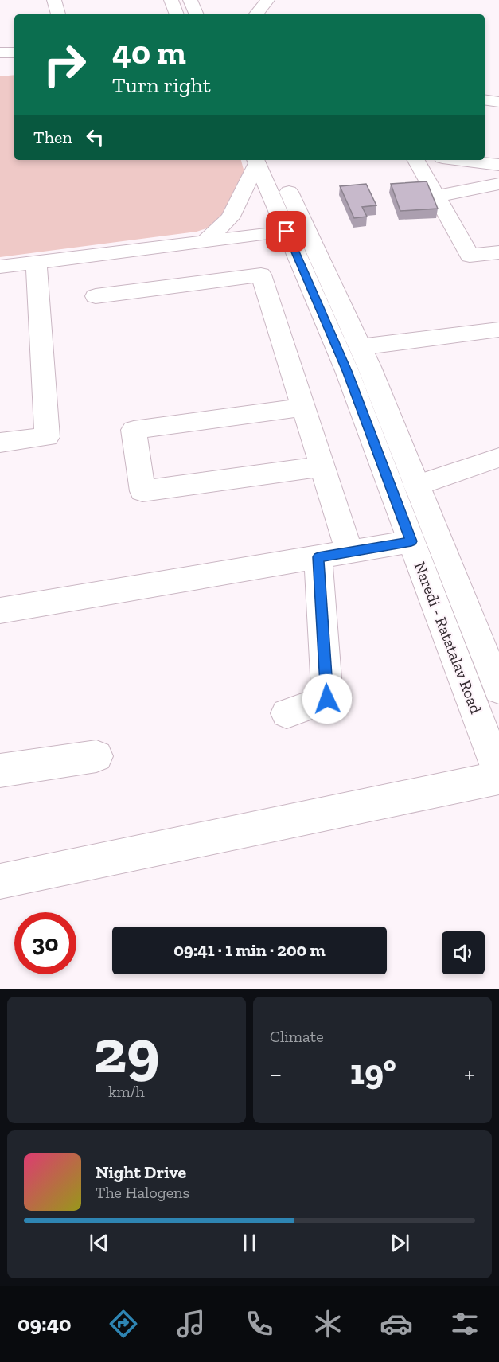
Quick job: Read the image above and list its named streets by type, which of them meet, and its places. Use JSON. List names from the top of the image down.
{
  "streets": {
    "street": ["Naredi - Ratatalav Road"]
  },
  "page": {
    "turn": ["40 m", "Turn right"],
    "then": "Then",
    "limit": "30",
    "trip": "09:41 · 1 min · 200 m",
    "tile": [
      ["29", "km/h"],
      "Climate"
    ],
    "heat": ["−", "19°", "+"],
    "song": ["Night Drive", "The Halogens"],
    "tabs": "09:40"
  }
}
